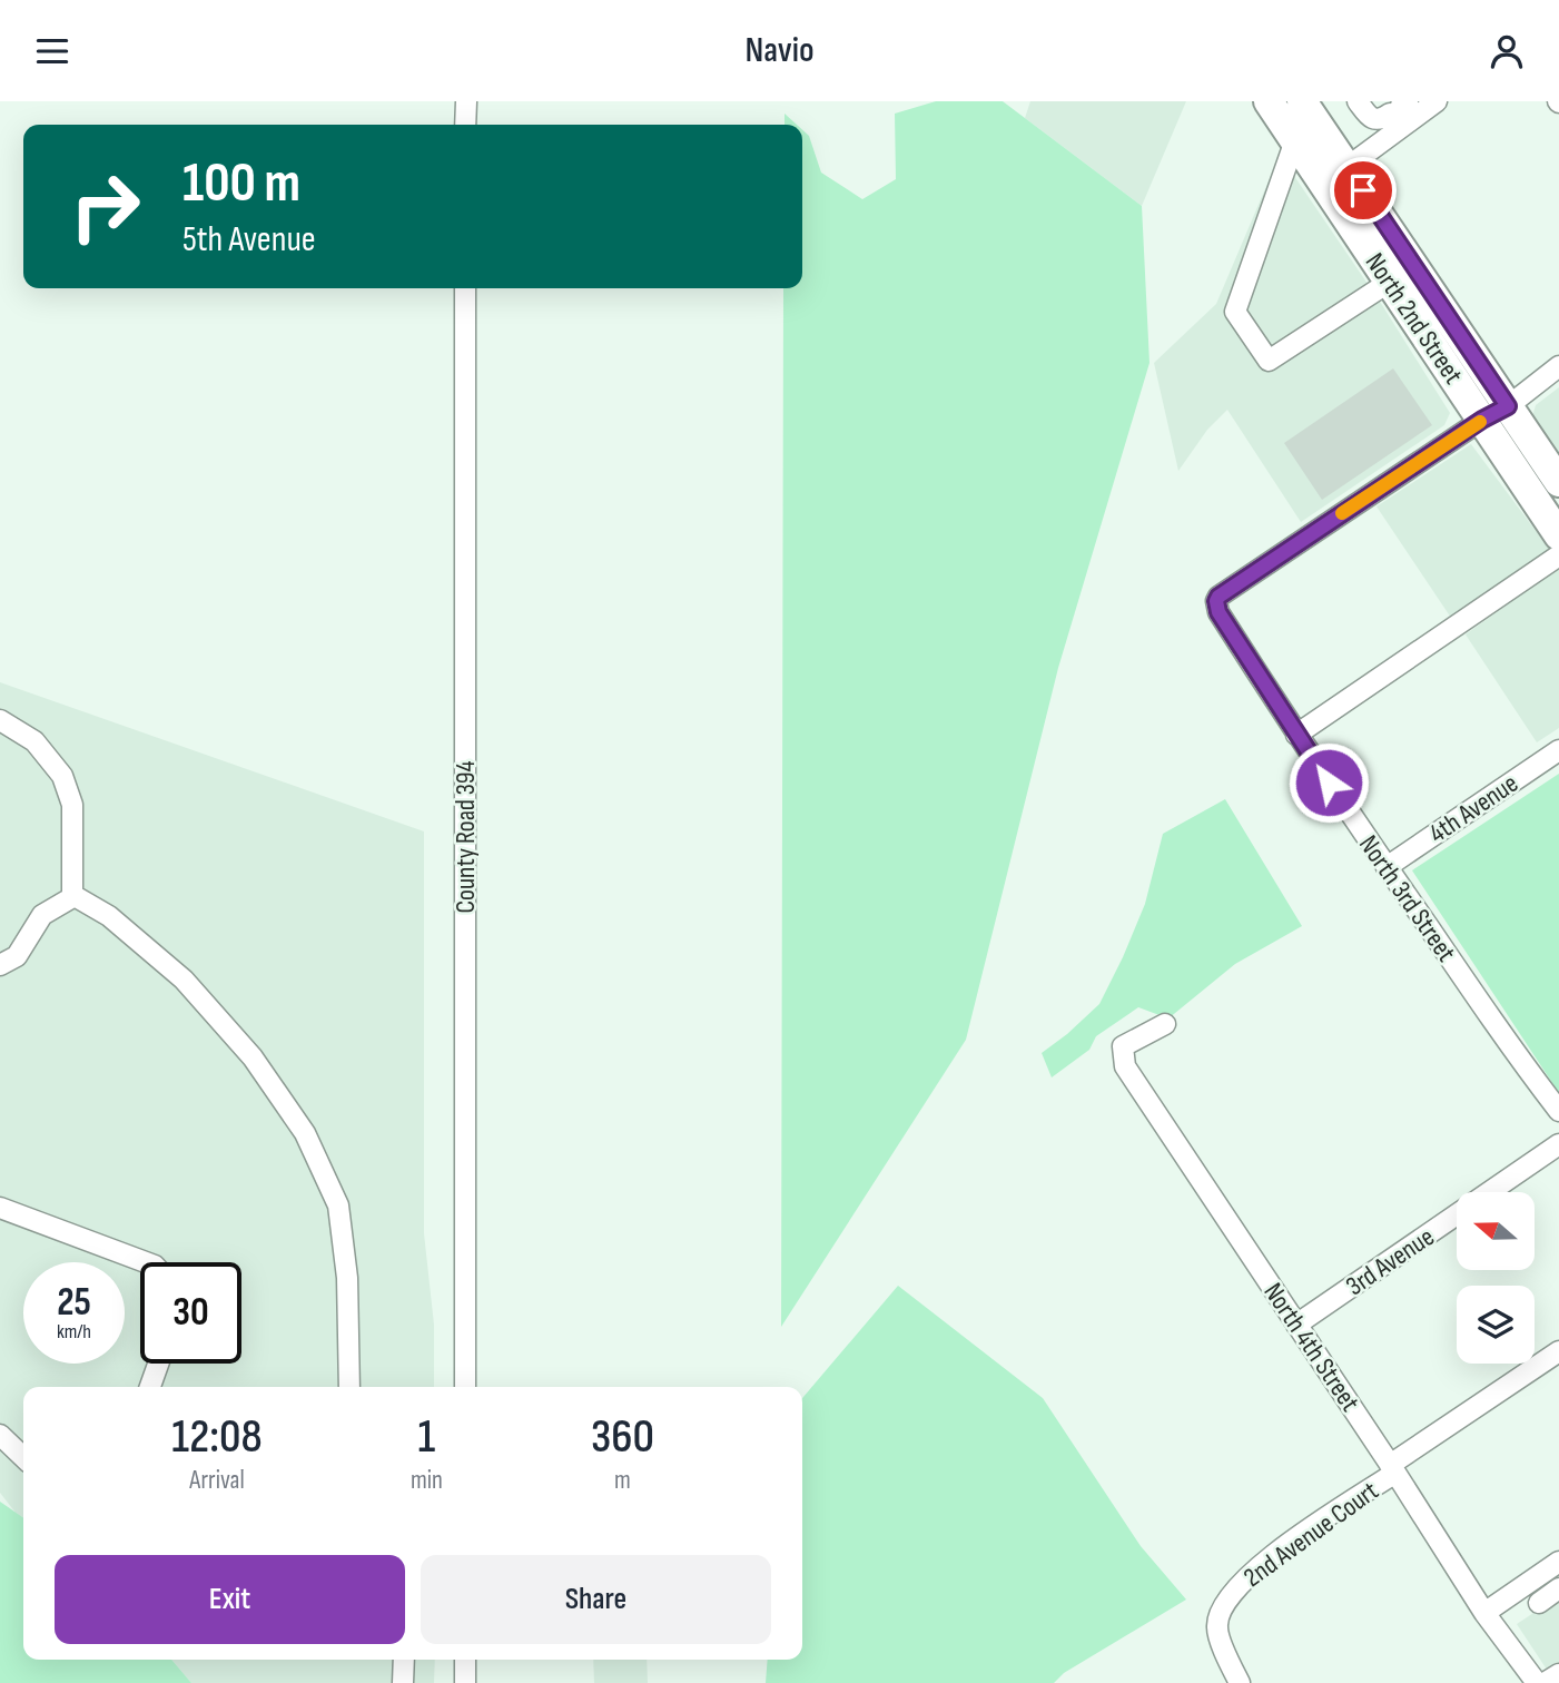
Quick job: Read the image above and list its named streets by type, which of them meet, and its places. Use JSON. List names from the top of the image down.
{
  "streets": {
    "highway": ["North 2nd Street"],
    "street": [
      "4th Avenue",
      "County Road 394",
      "North 3rd Street",
      "3rd Avenue",
      "North 4th Street",
      "2nd Avenue Court"
    ]
  },
  "crossings": [
    ["North 2nd Street", "North 3rd Street"],
    ["4th Avenue", "North 3rd Street"],
    ["3rd Avenue", "North 4th Street"],
    ["North 4th Street", "2nd Avenue Court"]
  ],
  "north": "left",
  "page": {
    "header": "Navio",
    "turn": ["100 m", "5th Avenue"],
    "speed": "25 km/h",
    "limit": "30",
    "eta": [
      "12:08",
      "Arrival",
      "1",
      "min",
      "360",
      "m"
    ],
    "buttons": ["Exit", "Share"]
  }
}
